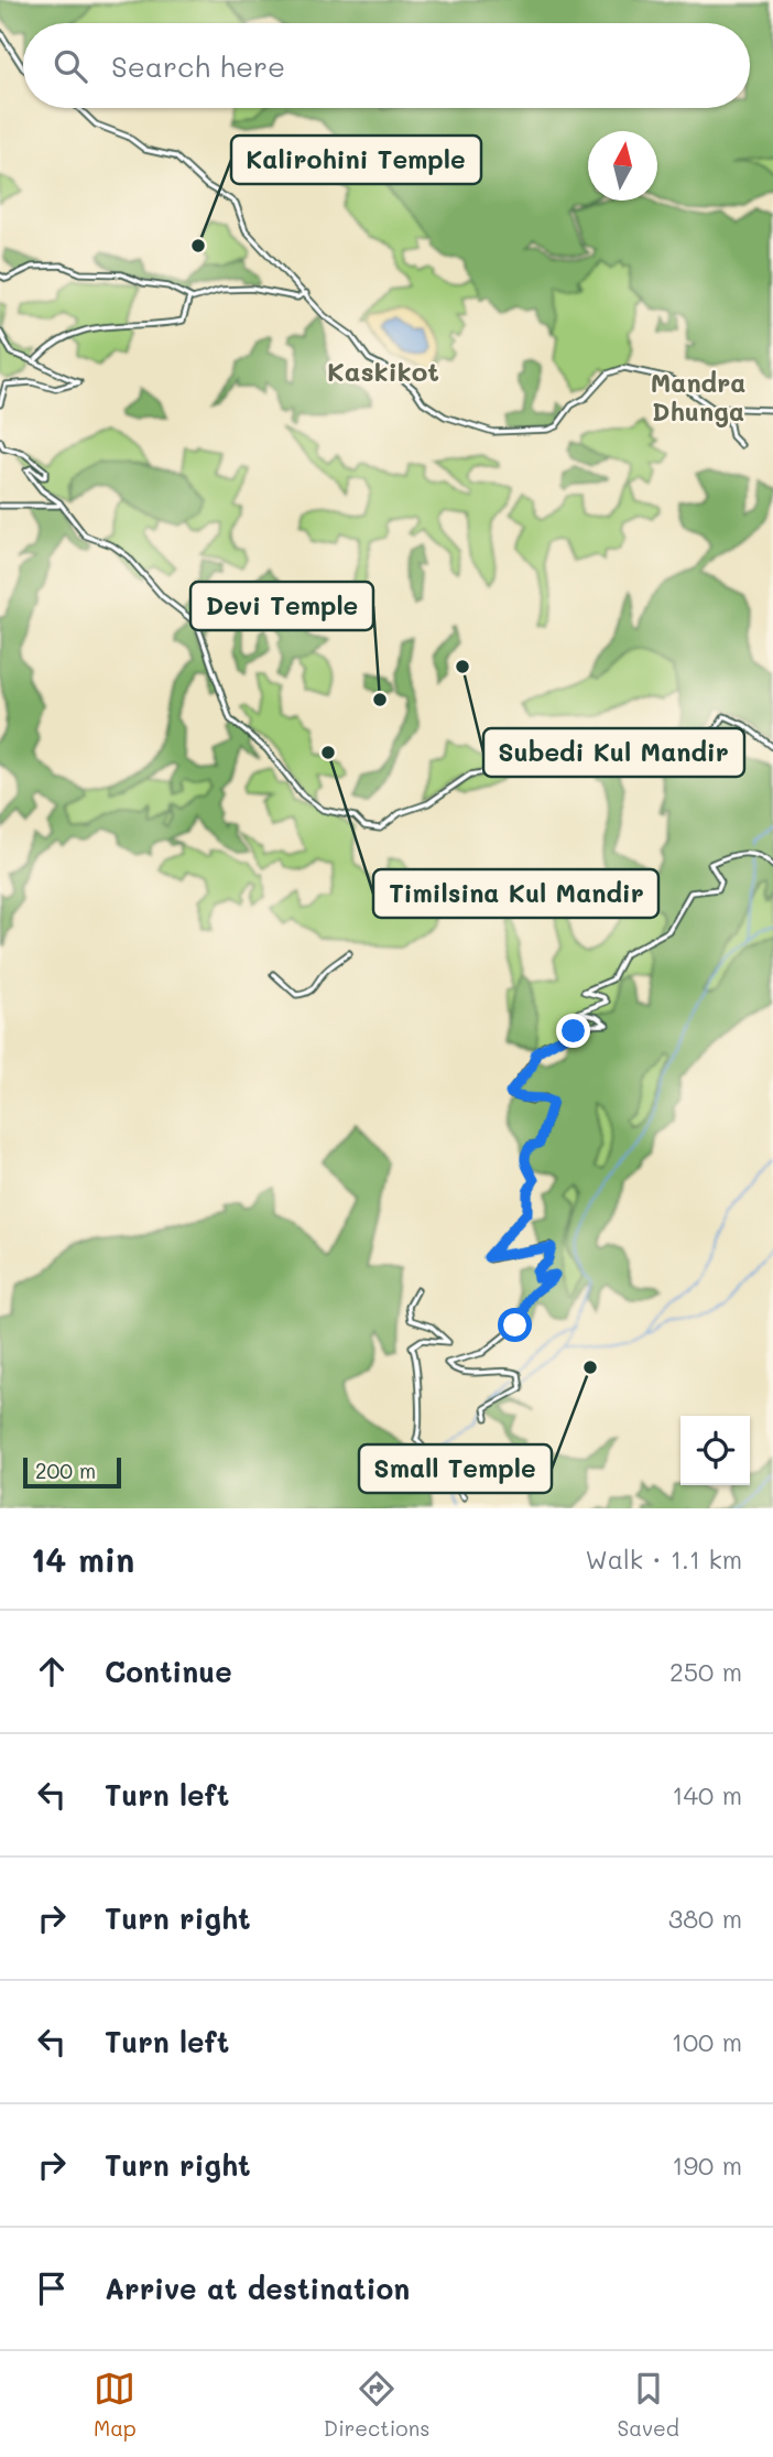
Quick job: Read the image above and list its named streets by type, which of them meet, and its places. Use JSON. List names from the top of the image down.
{
  "districts": ["Kaskikot", "Mandra Dhunga"],
  "places": [
    "Kalirohini Temple",
    "Subedi Kul Mandir",
    "Devi Temple",
    "Timilsina Kul Mandir",
    "Small Temple"
  ],
  "scale_bar": "200 m",
  "north": "top",
  "page": {
    "search": "Search here",
    "scale": "200 m",
    "heading": ["14 min", "Walk · 1.1 km"],
    "list": [
      ["Continue", "250 m"],
      ["Turn left", "140 m"],
      ["Turn right", "380 m"],
      ["Turn left", "100 m"],
      ["Turn right", "190 m"],
      "Arrive at destination"
    ],
    "nav": ["Map", "Directions", "Saved"]
  }
}
